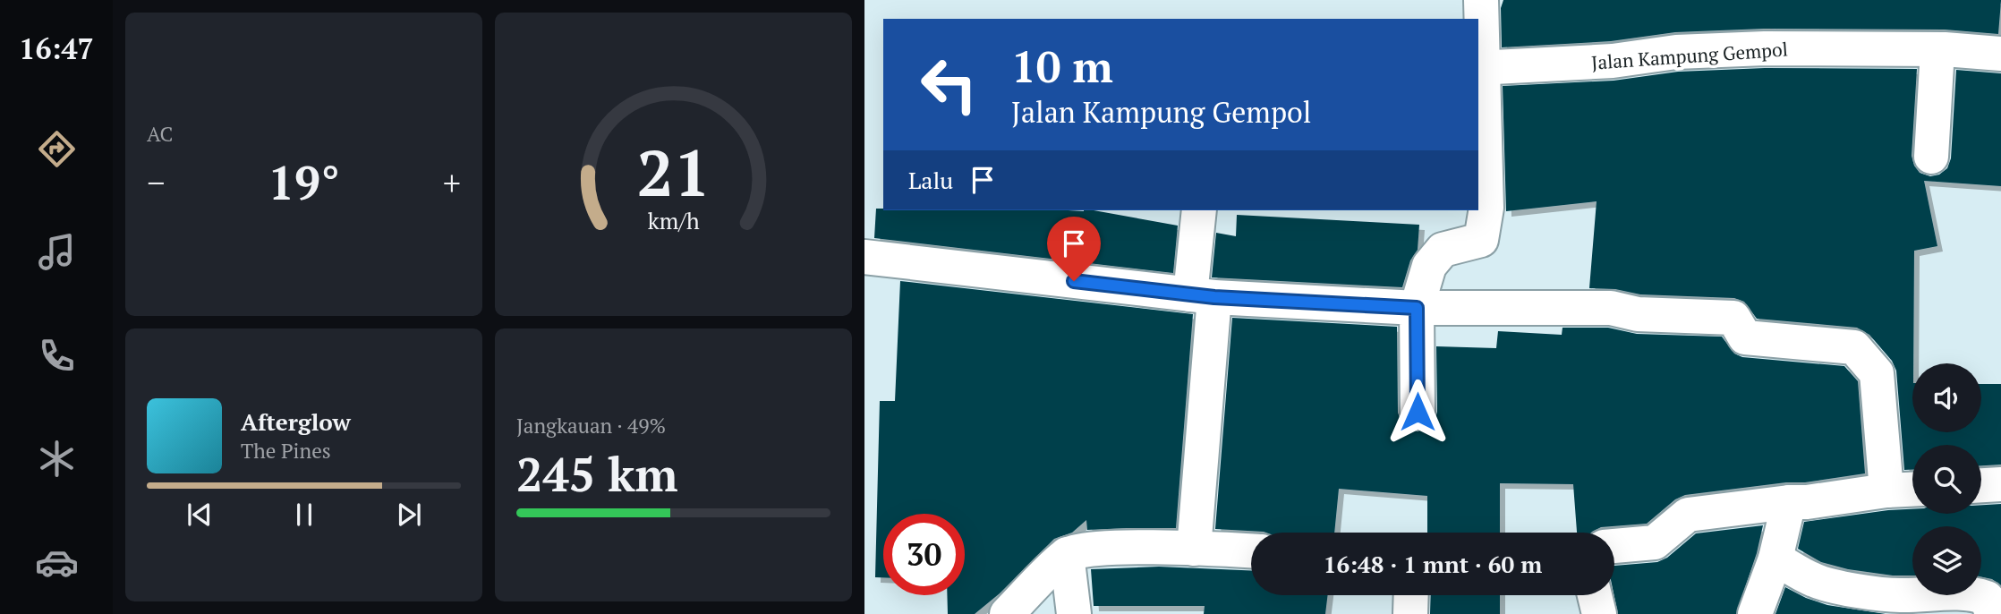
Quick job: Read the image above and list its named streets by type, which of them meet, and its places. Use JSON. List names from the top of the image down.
{
  "streets": {
    "street": ["Jalan Kampung Gempol"]
  },
  "page": {
    "tabs": "16:47",
    "tile": [
      "AC",
      ["Jangkauan · 49%", "245 km"]
    ],
    "turn": ["10 m", "Jalan Kampung Gempol"],
    "then": "Lalu",
    "heat": ["−", "19°", "+"],
    "song": ["Afterglow", "The Pines"],
    "limit": "30",
    "trip": "16:48 · 1 mnt · 60 m",
    "gauge": ["21", "km/h"]
  }
}
